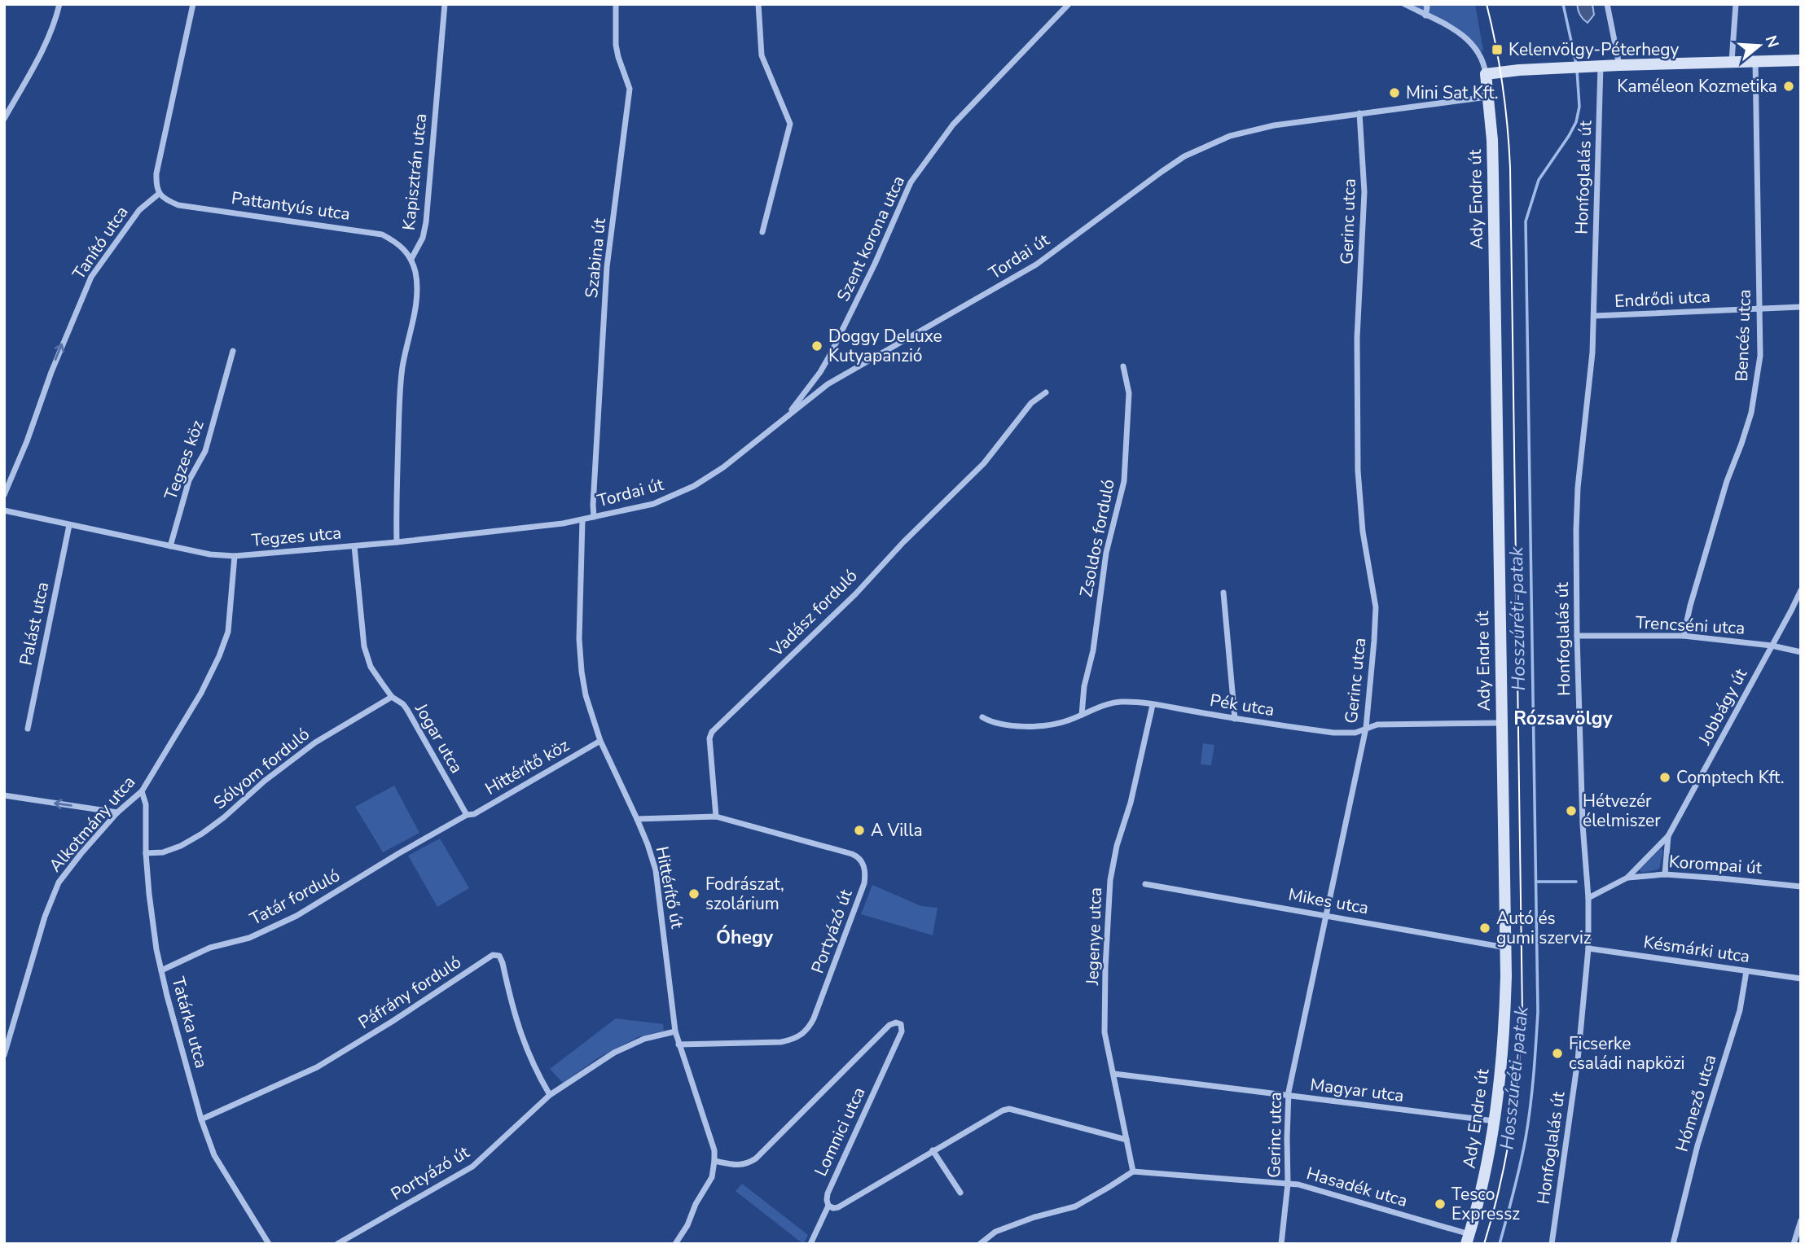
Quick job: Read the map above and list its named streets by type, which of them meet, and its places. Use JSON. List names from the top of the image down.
{
  "streets": {
    "street": [
      "Kapisztrán utca",
      "Honfoglalás út",
      "Ady Endre út",
      "Pattantyús utca",
      "Gerinc utca",
      "Szent korona utca",
      "Tanító utca",
      "Tordai út",
      "Szabina út",
      "Endrődi utca",
      "Bencés utca",
      "Tegzes köz",
      "Tegzes utca",
      "Zsoldos forduló",
      "Vadász forduló",
      "Palást utca",
      "Trencséni utca",
      "Pék utca",
      "Jobbágy út",
      "Jogar utca",
      "Hittérítő köz",
      "Sólyom forduló",
      "Alkotmány utca",
      "Korompai út",
      "Hittérítő út",
      "Tatár forduló",
      "Mikes utca",
      "Portyázó út",
      "Jegenye utca",
      "Késmárki utca",
      "Páfrány forduló",
      "Tatárka utca",
      "Magyar utca",
      "Hómező utca",
      "Lomnici utca",
      "Hasadék utca"
    ]
  },
  "crossings": [
    ["Kapisztrán utca", "Pattantyús utca"],
    ["Honfoglalás út", "Endrődi utca"],
    ["Honfoglalás út", "Trencséni utca"],
    ["Honfoglalás út", "Jobbágy út"],
    ["Honfoglalás út", "Késmárki utca"],
    ["Ady Endre út", "Tordai út"],
    ["Ady Endre út", "Pék utca"],
    ["Ady Endre út", "Mikes utca"],
    ["Ady Endre út", "Magyar utca"],
    ["Ady Endre út", "Hasadék utca"],
    ["Pattantyús utca", "Tanító utca"],
    ["Gerinc utca", "Tordai út"],
    ["Gerinc utca", "Pék utca"],
    ["Gerinc utca", "Mikes utca"],
    ["Gerinc utca", "Magyar utca"],
    ["Gerinc utca", "Hasadék utca"],
    ["Szent korona utca", "Tordai út"],
    ["Tordai út", "Szabina út"],
    ["Tordai út", "Tegzes utca"],
    ["Szabina út", "Tegzes utca"],
    ["Endrődi utca", "Bencés utca"],
    ["Bencés utca", "Trencséni utca"],
    ["Tegzes köz", "Tegzes utca"],
    ["Tegzes utca", "Palást utca"],
    ["Tegzes utca", "Jogar utca"],
    ["Tegzes utca", "Alkotmány utca"],
    ["Tegzes utca", "Hittérítő út"],
    ["Zsoldos forduló", "Pék utca"],
    ["Vadász forduló", "Portyázó út"],
    ["Trencséni utca", "Jobbágy út"],
    ["Pék utca", "Jegenye utca"],
    ["Jobbágy út", "Korompai út"],
    ["Jogar utca", "Hittérítő köz"],
    ["Jogar utca", "Sólyom forduló"],
    ["Jogar utca", "Tatár forduló"],
    ["Hittérítő köz", "Hittérítő út"],
    ["Hittérítő köz", "Tatár forduló"],
    ["Sólyom forduló", "Tatárka utca"],
    ["Alkotmány utca", "Tatárka utca"],
    ["Hittérítő út", "Portyázó út"],
    ["Hittérítő út", "Lomnici utca"],
    ["Tatár forduló", "Tatárka utca"],
    ["Portyázó út", "Páfrány forduló"],
    ["Jegenye utca", "Magyar utca"],
    ["Jegenye utca", "Hasadék utca"],
    ["Késmárki utca", "Hómező utca"],
    ["Páfrány forduló", "Tatárka utca"]
  ],
  "one_way": ["Tanító utca"],
  "districts": ["Rózsavölgy", "Óhegy"],
  "water": ["Hosszúréti-patak"],
  "places": {
    "transit": ["Kelenvölgy-Péterhegy"],
    "other": [
      "Kaméleon Kozmetika",
      "Mini Sat Kft.",
      "Doggy DeLuxe Kutyapanzió",
      "Comptech Kft.",
      "Hétvezér élelmiszer",
      "A Villa",
      "Fodrászat, szolárium",
      "Autó és gumi szerviz",
      "Ficserke családi napközi",
      "Tesco Expressz"
    ]
  },
  "north": "right"
}
